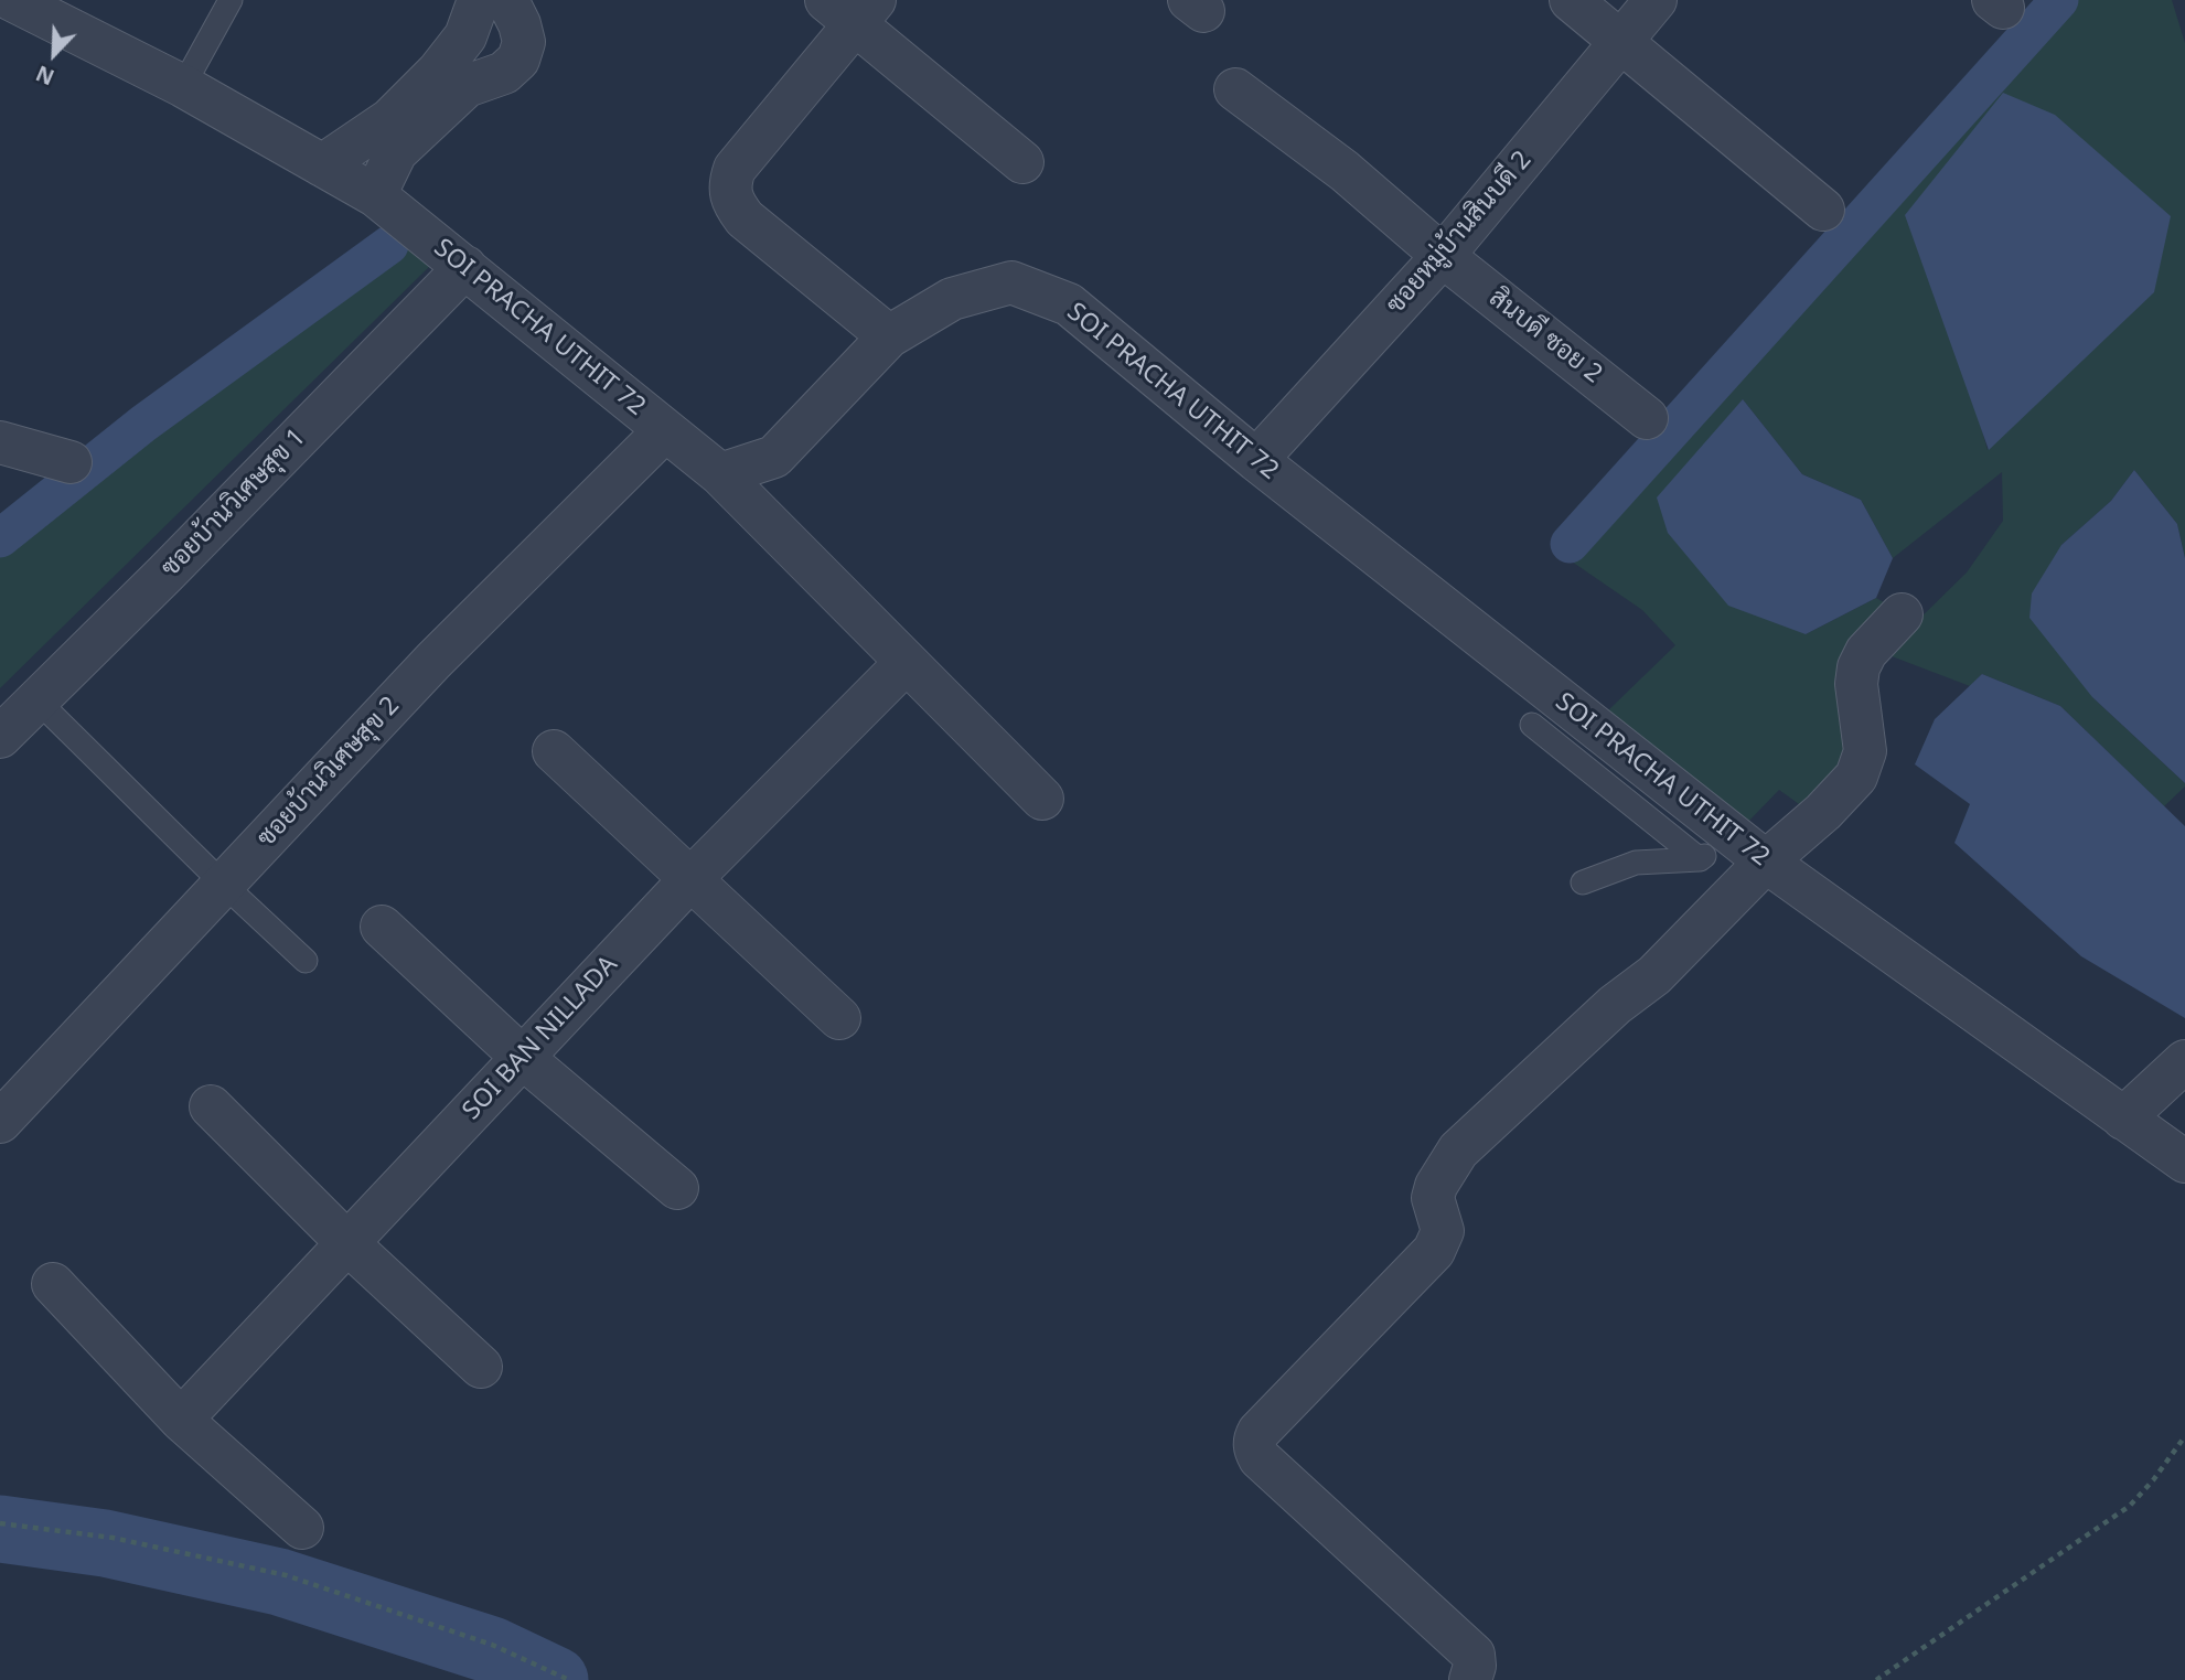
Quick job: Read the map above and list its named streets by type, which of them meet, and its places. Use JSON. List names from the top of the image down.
{
  "streets": {
    "street": [
      "ซอยหมู่บ้านสินบดี 2",
      "SOI PRACHA UTHIT 72",
      "สินบดี ซอย 2",
      "ซอยบ้านวิเศษสุข 1",
      "ซอยบ้านวิเศษสุข 2",
      "SOI BAN NILLADA"
    ]
  },
  "crossings": [
    ["ซอยหมู่บ้านสินบดี 2", "SOI PRACHA UTHIT 72"],
    ["ซอยหมู่บ้านสินบดี 2", "สินบดี ซอย 2"],
    ["SOI PRACHA UTHIT 72", "ซอยบ้านวิเศษสุข 1"],
    ["SOI PRACHA UTHIT 72", "ซอยบ้านวิเศษสุข 2"]
  ],
  "north": "bottom left"
}
